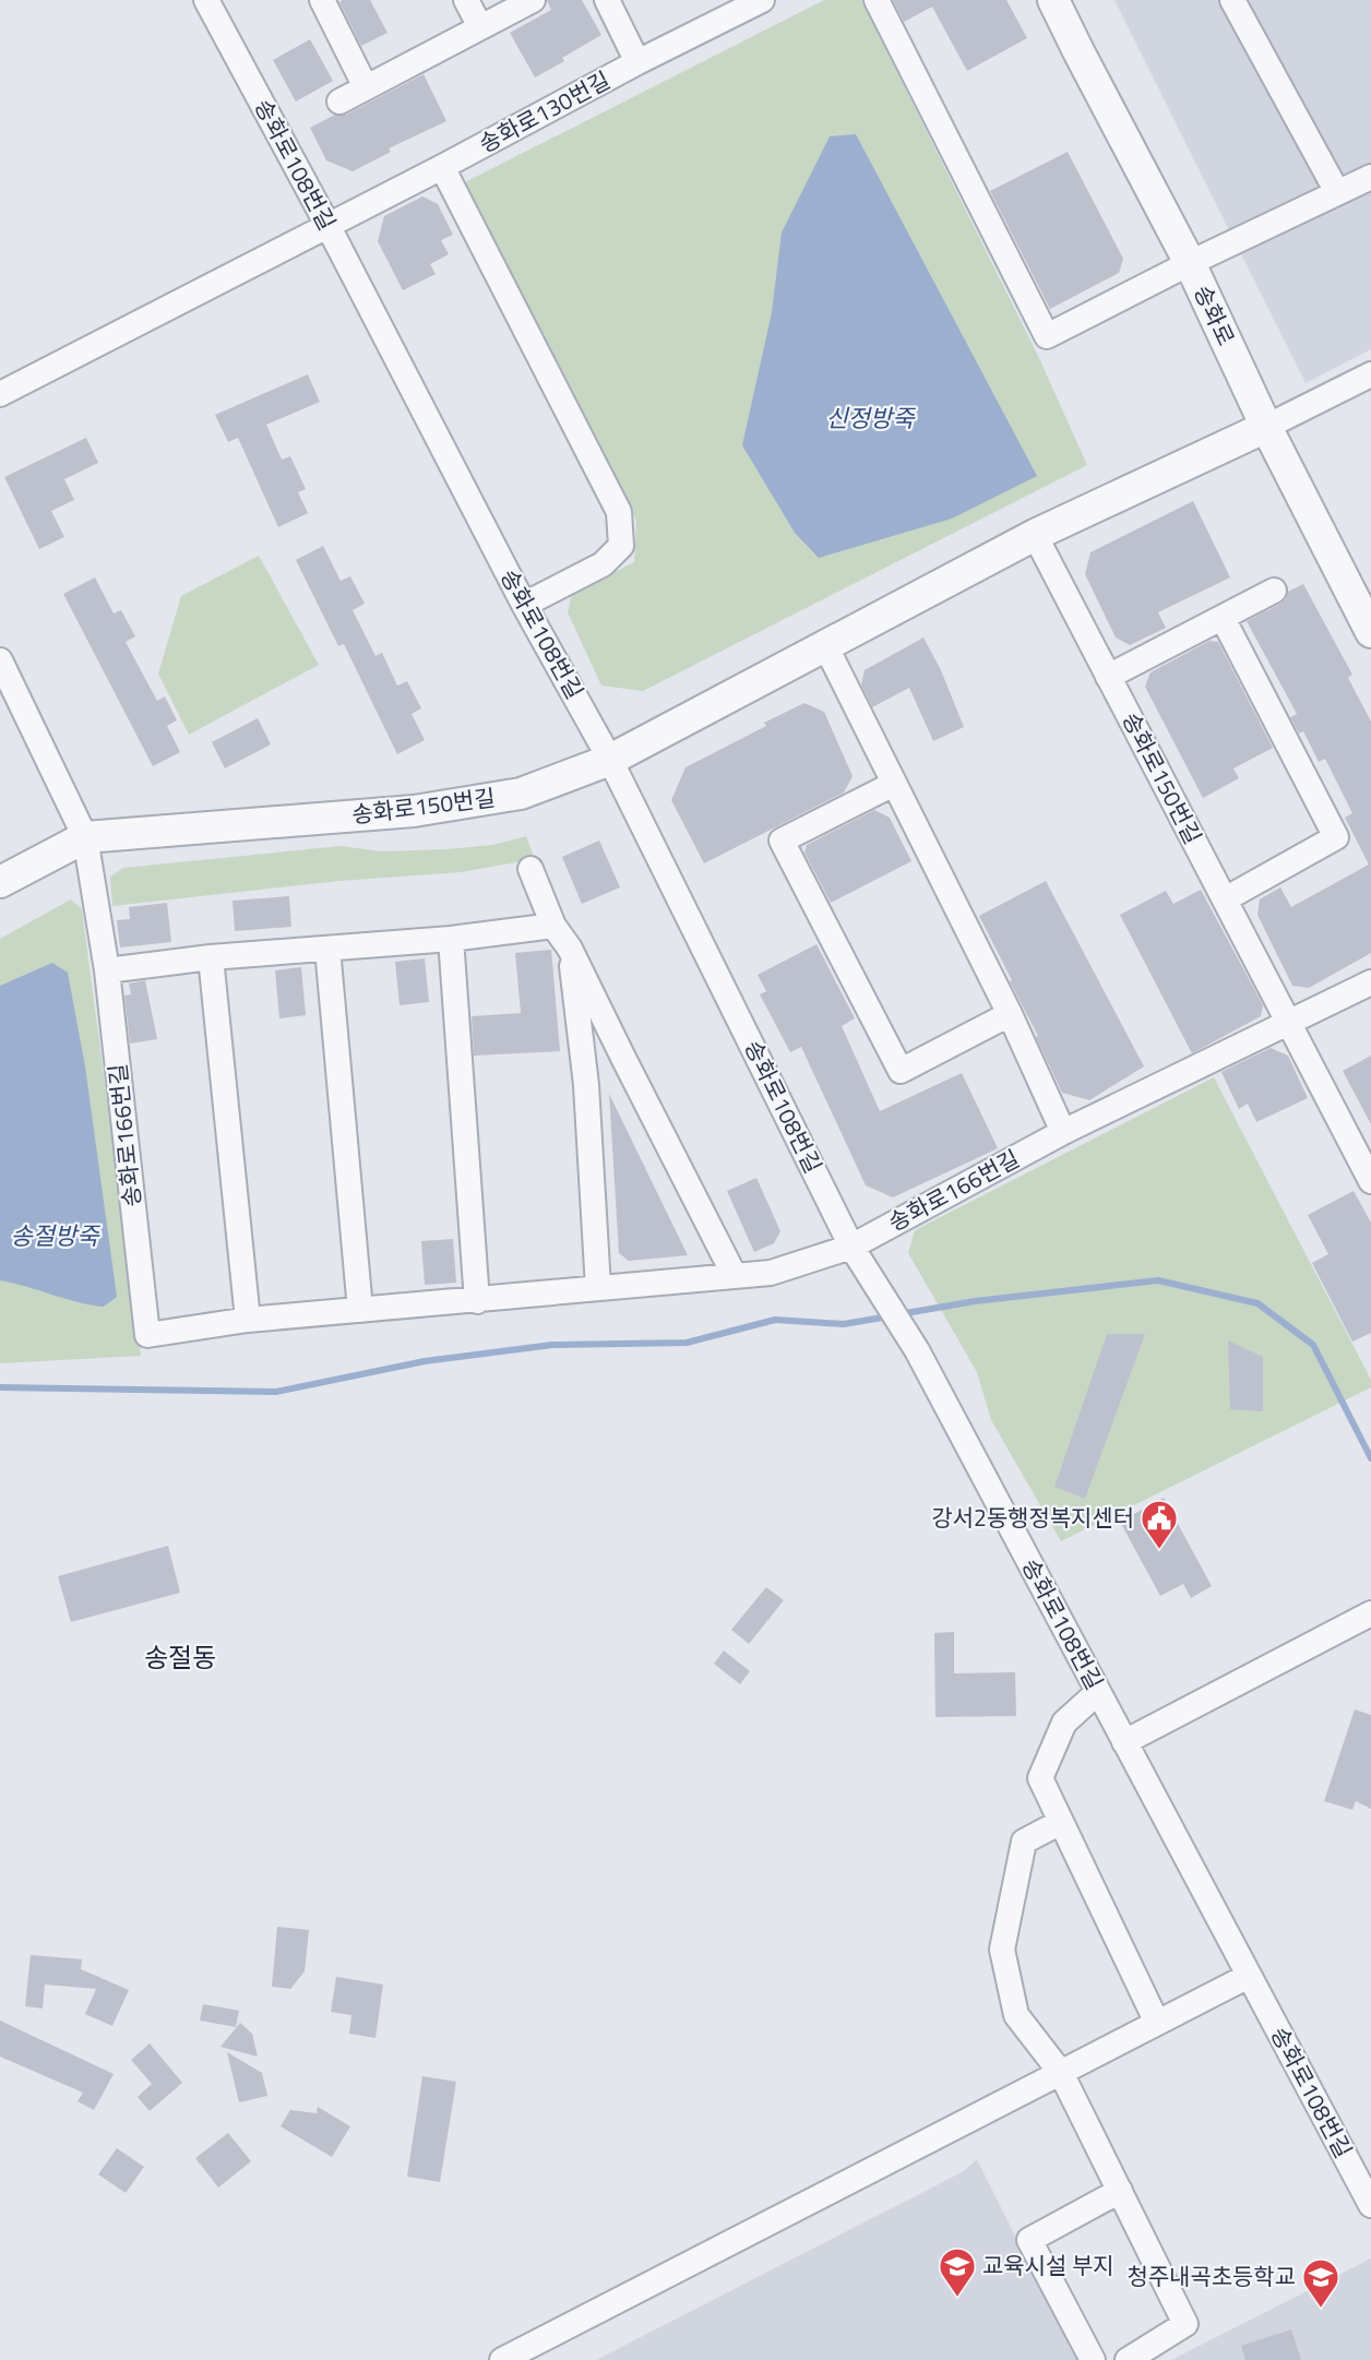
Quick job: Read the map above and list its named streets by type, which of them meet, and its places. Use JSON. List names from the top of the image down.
{
  "streets": {
    "street": [
      "송화로130번길",
      "송화로108번길",
      "송화로",
      "송화로150번길",
      "송화로166번길"
    ]
  },
  "crossings": [
    ["송화로130번길", "송화로108번길"],
    ["송화로108번길", "송화로150번길"],
    ["송화로108번길", "송화로166번길"],
    ["송화로", "송화로150번길"],
    ["송화로150번길", "송화로166번길"]
  ],
  "districts": ["송절동"],
  "water": ["신정방죽", "송절방죽"],
  "places": {
    "public building": ["강서2동행정복지센터"],
    "school or university": ["교육시설 부지", "청주내곡초등학교"]
  }
}
